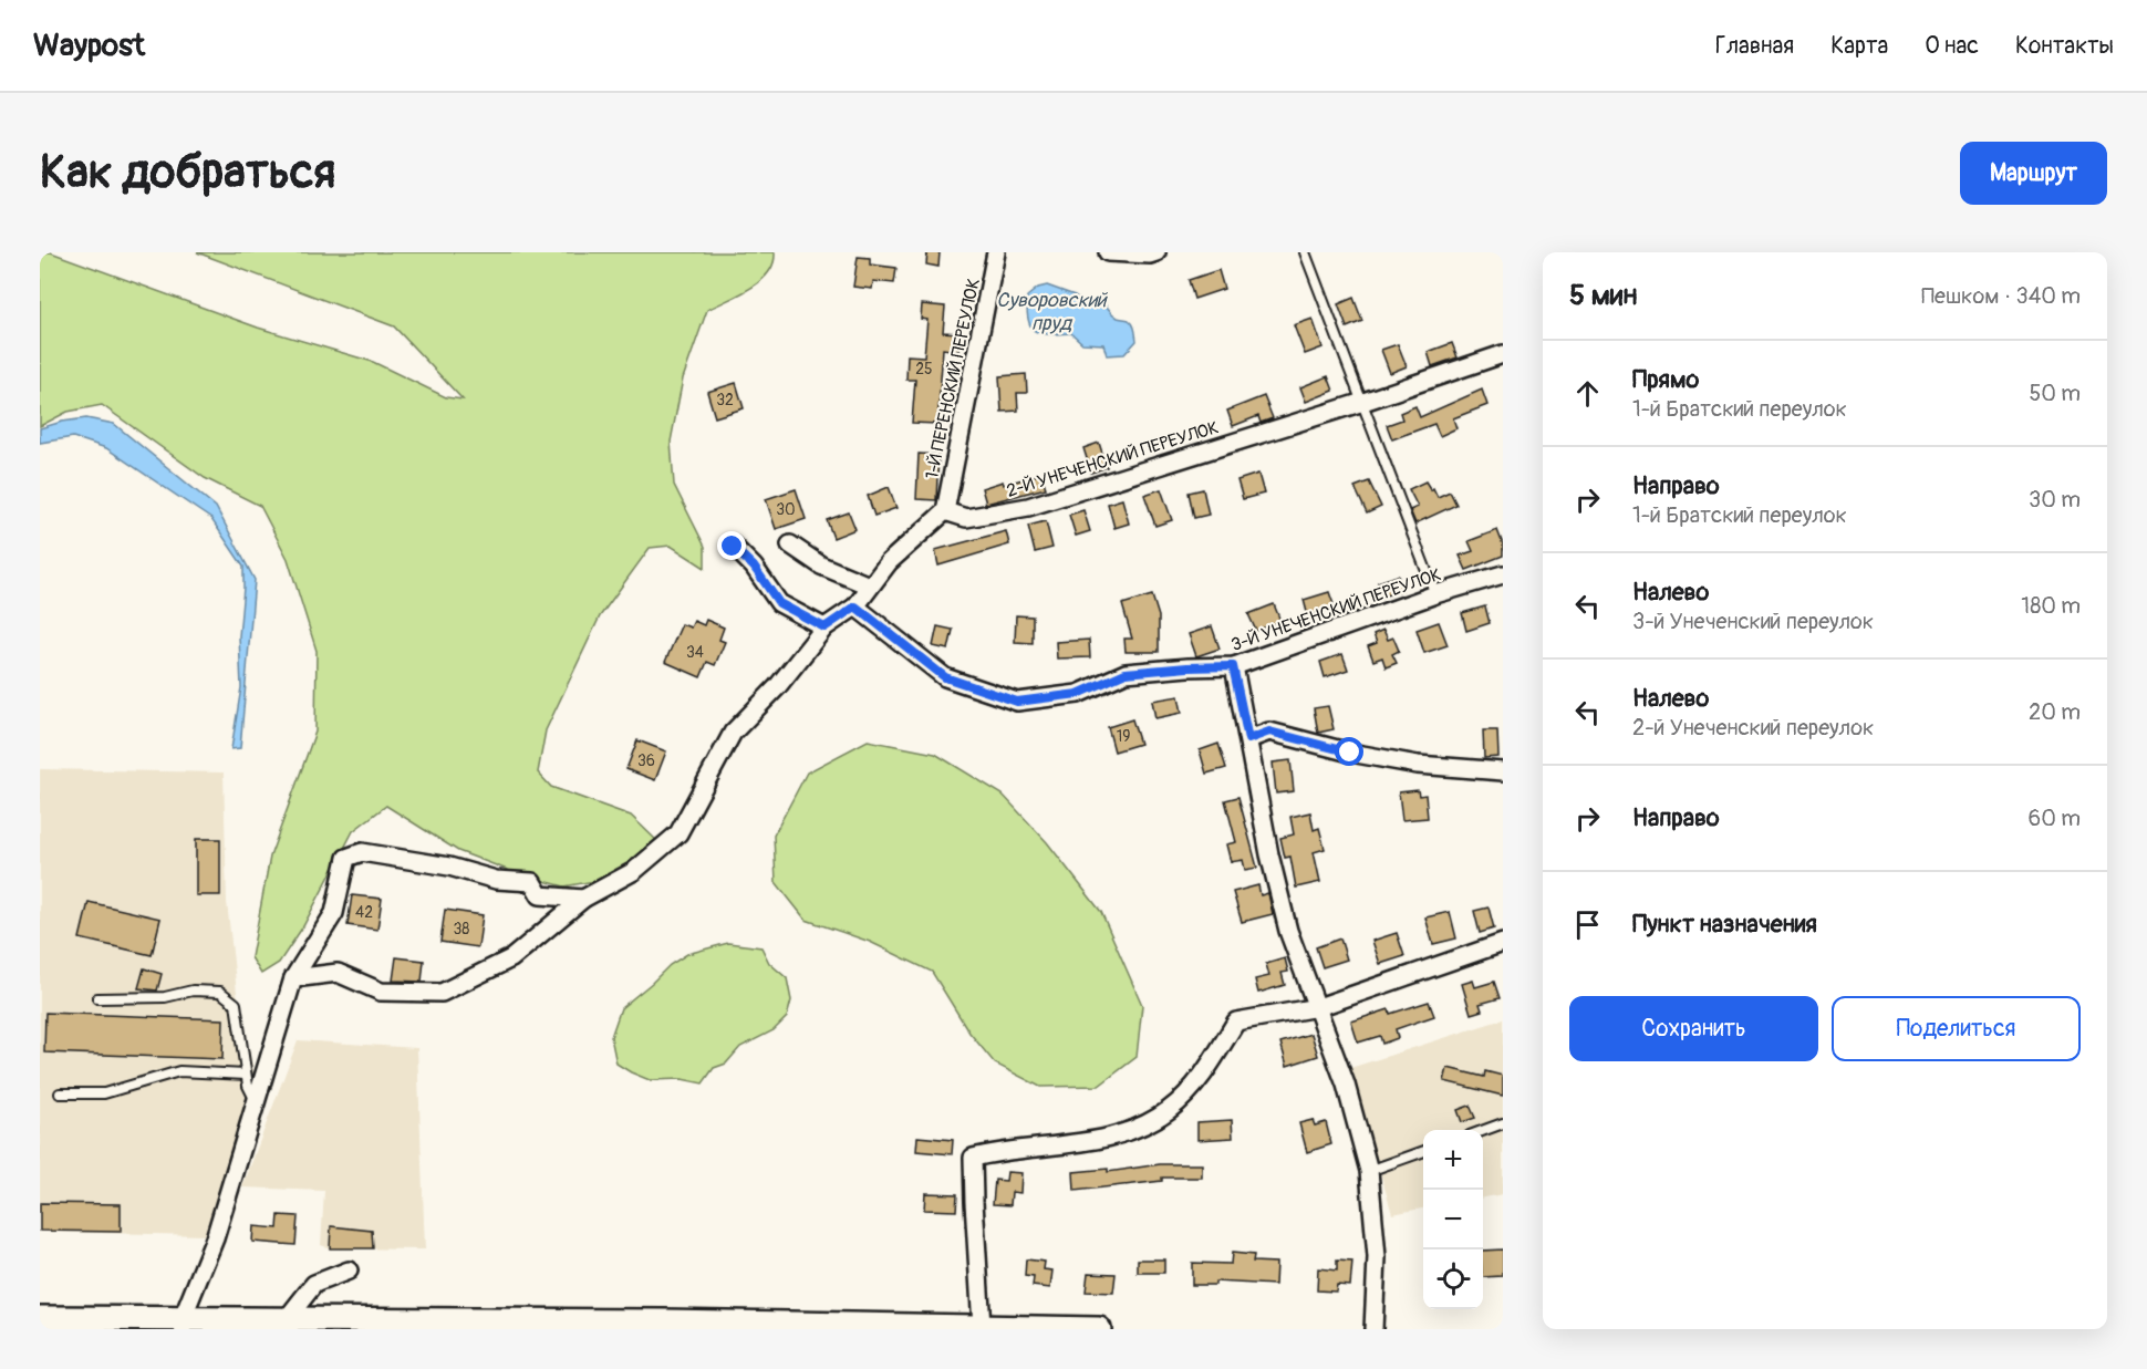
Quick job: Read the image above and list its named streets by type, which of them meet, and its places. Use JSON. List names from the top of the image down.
{
  "streets": {
    "street": ["1-Й ПЕРЕНСКИЙ ПЕРЕУЛОК", "2-Й УНЕЧЕНСКИЙ ПЕРЕУЛОК", "3-Й УНЕЧЕНСКИЙ ПЕРЕУЛОК"]
  },
  "crossings": [
    ["1-Й ПЕРЕНСКИЙ ПЕРЕУЛОК", "2-Й УНЕЧЕНСКИЙ ПЕРЕУЛОК"]
  ],
  "water": ["Суворовский пруд"],
  "house_numbers": [
    "25",
    "32",
    "30",
    "34",
    "19",
    "36",
    "42",
    "38"
  ],
  "page": {
    "header": "Waypost",
    "nav": [
      "Главная",
      "Карта",
      "О нас",
      "Контакты"
    ],
    "buttons": [
      "Маршрут",
      ["Сохранить", "Поделиться"]
    ],
    "title": "Как добраться",
    "heading": ["5 мин", "Пешком · 340 m"],
    "list": [
      ["Прямо", "1-й Братский переулок", "50 m"],
      ["Направо", "1-й Братский переулок", "30 m"],
      ["Налево", "3-й Унеченский переулок", "180 m"],
      ["Налево", "2-й Унеченский переулок", "20 m"],
      ["Направо", "60 m"],
      "Пункт назначения"
    ],
    "map_buttons": ["+", "−"]
  }
}
